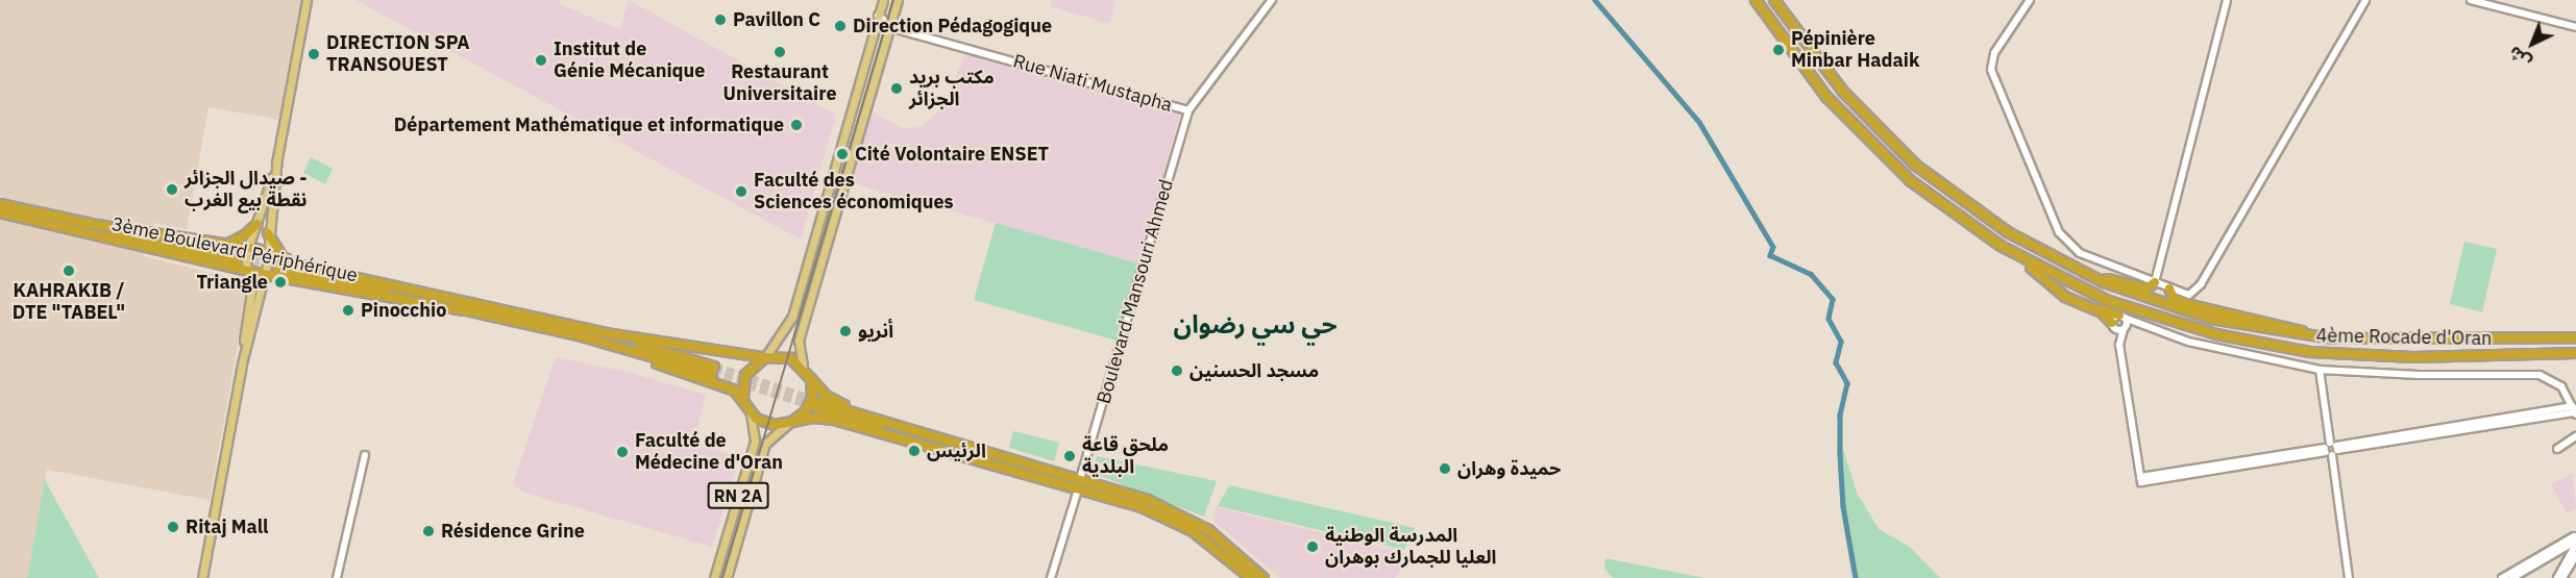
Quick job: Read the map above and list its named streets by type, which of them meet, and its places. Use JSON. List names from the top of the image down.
{
  "streets": {
    "highway": ["3ème Boulevard Périphérique", "4ème Rocade d'Oran"],
    "main road": ["RN 2A"],
    "street": ["Rue Niati Mustapha", "Boulevard Mansouri Ahmed"]
  },
  "crossings": [
    ["Rue Niati Mustapha", "Boulevard Mansouri Ahmed"]
  ],
  "districts": ["حي سي رضوان"],
  "places": [
    "Pavillon C",
    "Direction Pédagogique",
    "Pépinière Minbar Hadaik",
    "Restaurant Universitaire",
    "DIRECTION SPA TRANSOUEST",
    "Institut de Génie Mécanique",
    "مكتب بريد الجزائر",
    "Département Mathématique et informatique",
    "Cité Volontaire ENSET",
    "صيدال الجزائر - نقطة بيع الغرب",
    "Faculté des Sciences économiques",
    "KAHRAKIB / DTE \"TABEL\"",
    "Triangle",
    "Pinocchio",
    "أنريو",
    "مسجد الحسنين",
    "الرئيس",
    "Faculté de Médecine d'Oran",
    "ملحق قاعة البلدية",
    "حميدة وهران",
    "Ritaj Mall",
    "Résidence Grine",
    "المدرسة الوطنية العليا للجمارك بوهران"
  ],
  "north": "bottom left"
}
